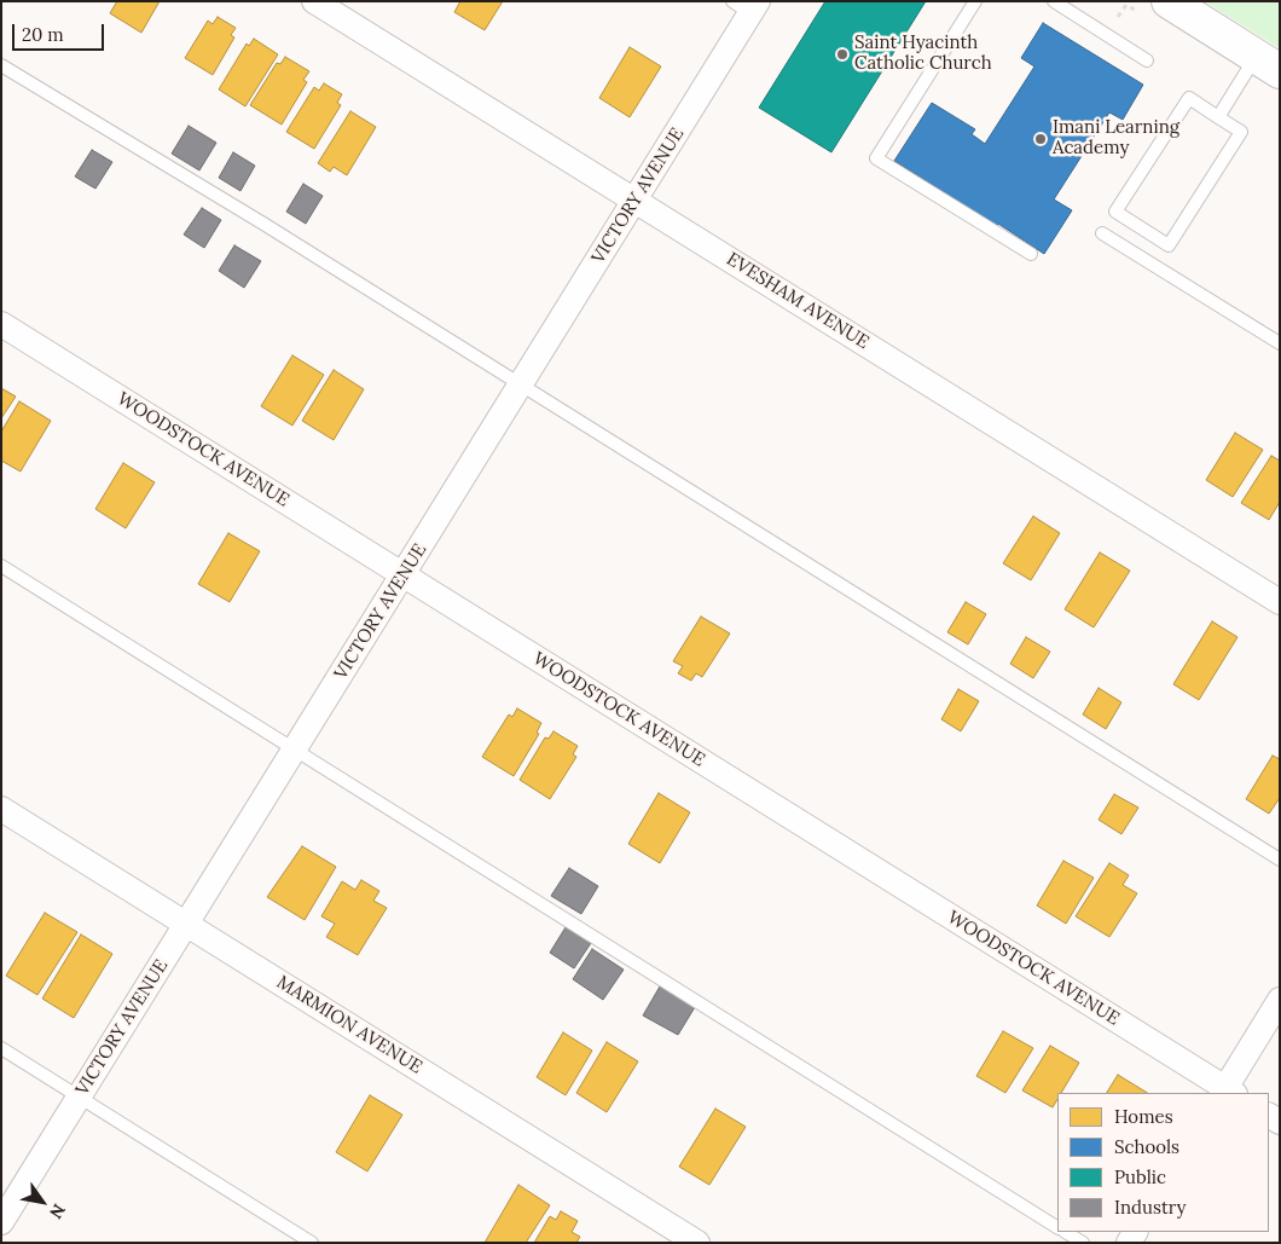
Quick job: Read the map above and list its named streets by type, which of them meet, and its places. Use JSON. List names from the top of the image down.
{
  "streets": {
    "street": [
      "VICTORY AVENUE",
      "EVESHAM AVENUE",
      "WOODSTOCK AVENUE",
      "MARMION AVENUE"
    ]
  },
  "crossings": [
    ["VICTORY AVENUE", "EVESHAM AVENUE"],
    ["VICTORY AVENUE", "WOODSTOCK AVENUE"],
    ["VICTORY AVENUE", "MARMION AVENUE"]
  ],
  "places": ["Saint Hyacinth Catholic Church", "Imani Learning Academy"],
  "legend": [
    "Homes",
    "Schools",
    "Public",
    "Industry"
  ],
  "scale_bar": "20 m",
  "north": "bottom right"
}
